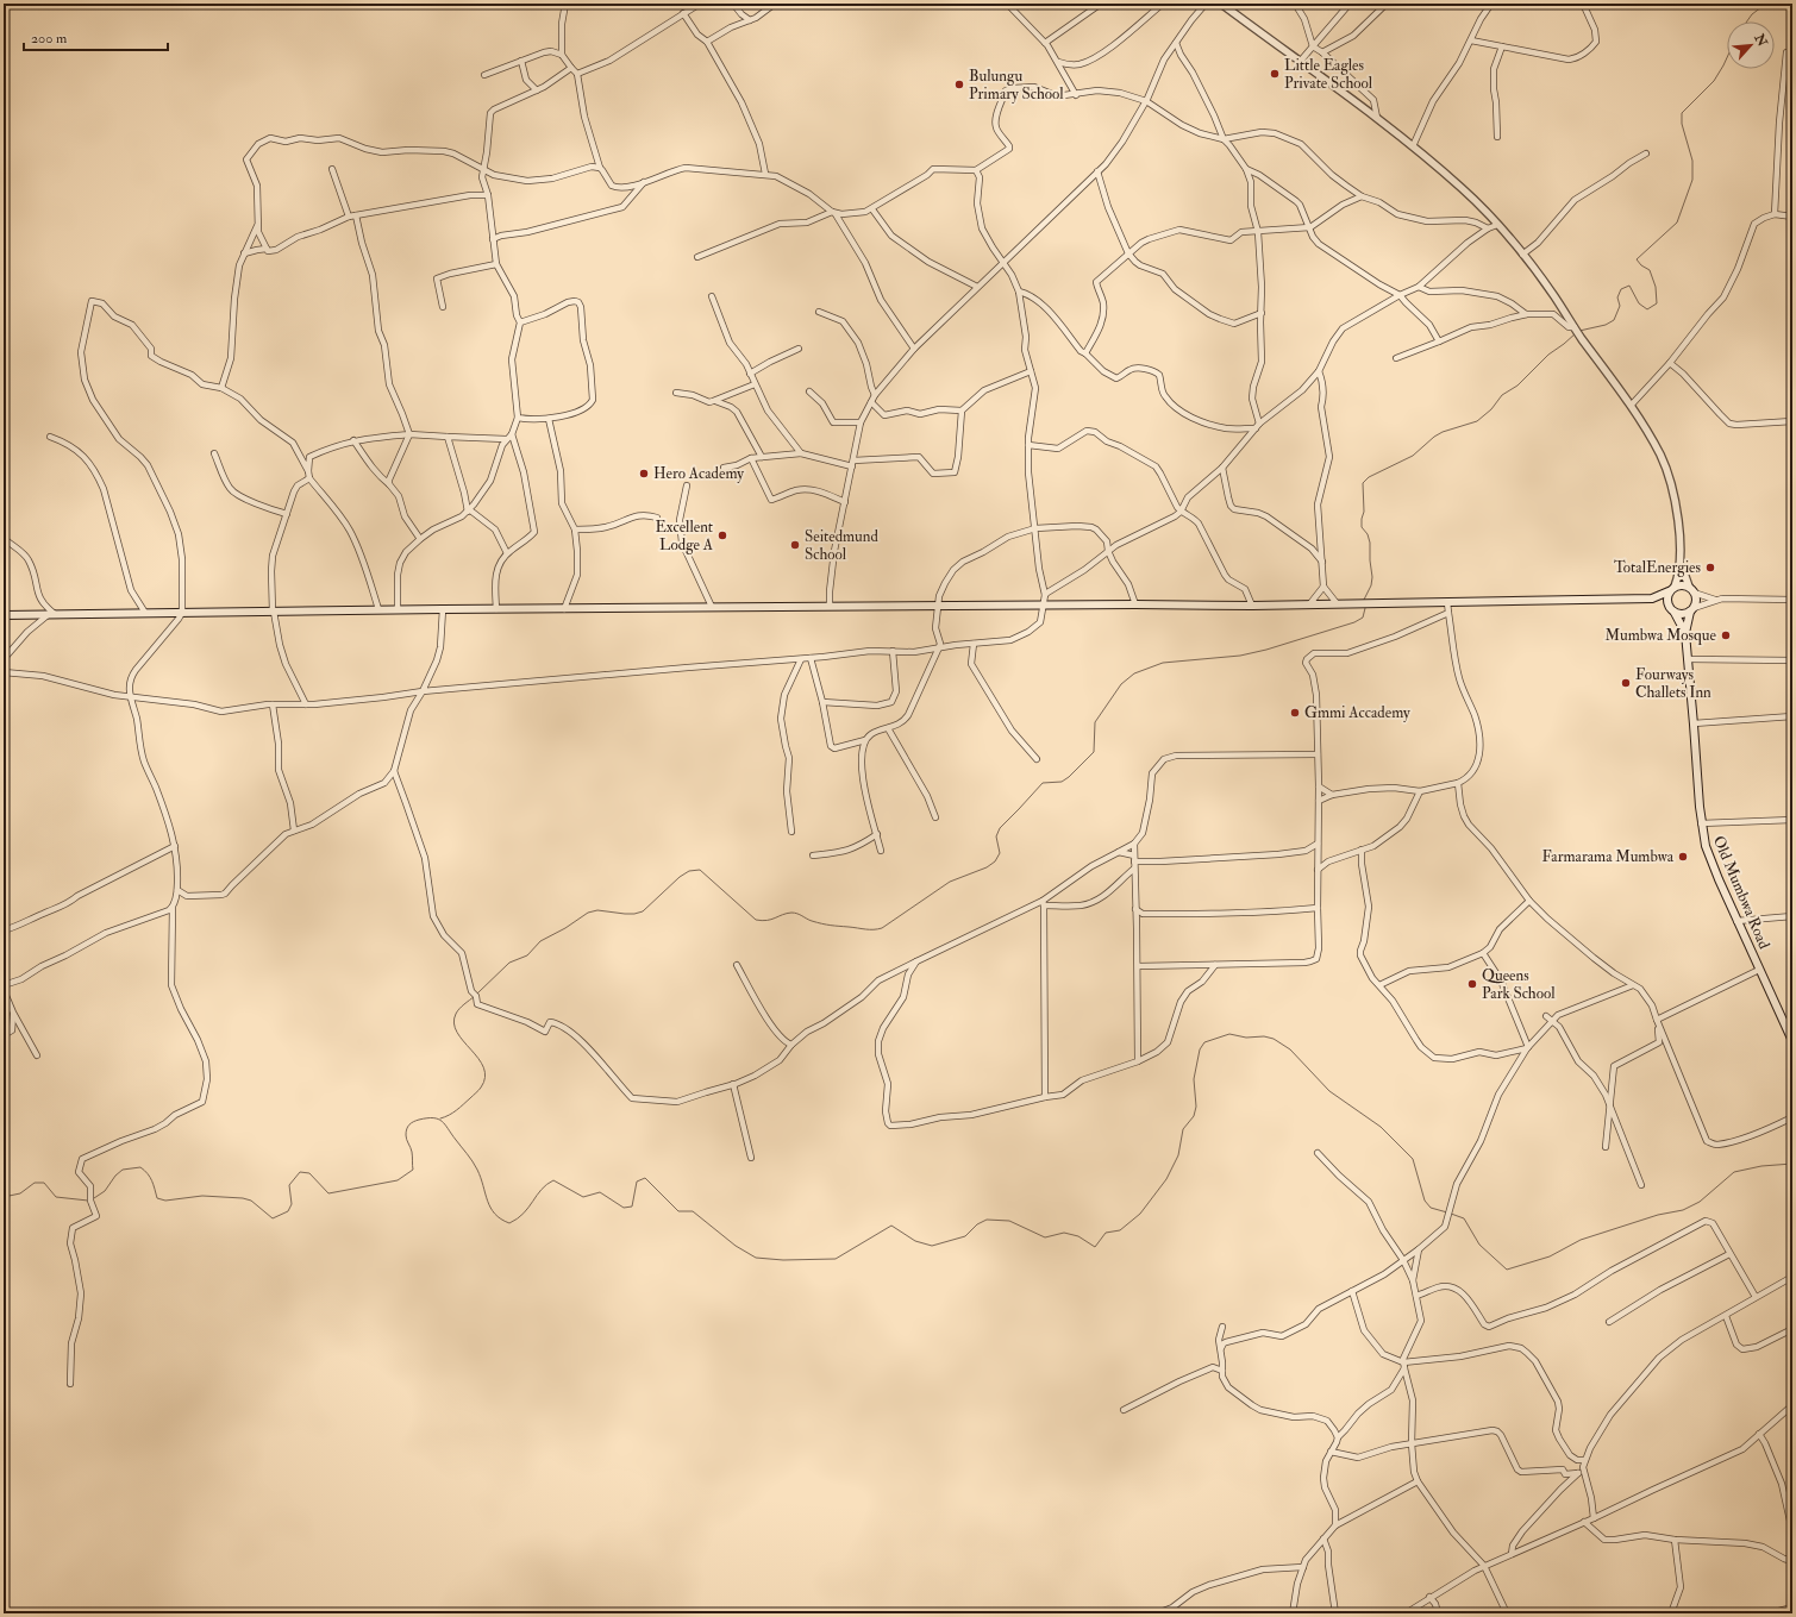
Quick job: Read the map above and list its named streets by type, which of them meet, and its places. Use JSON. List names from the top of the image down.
{
  "streets": {
    "main road": ["Old Mumbwa Road"]
  },
  "places": [
    "Little Eagles Private School",
    "Bulungu Primary School",
    "Hero Academy",
    "Excellent Lodge A",
    "Seitedmund School",
    "TotalEnergies",
    "Mumbwa Mosque",
    "Fourways Challets Inn",
    "Gmmi Accademy",
    "Farmarama Mumbwa",
    "Queens Park School"
  ],
  "scale_bar": "200 m",
  "north": "top right"
}
